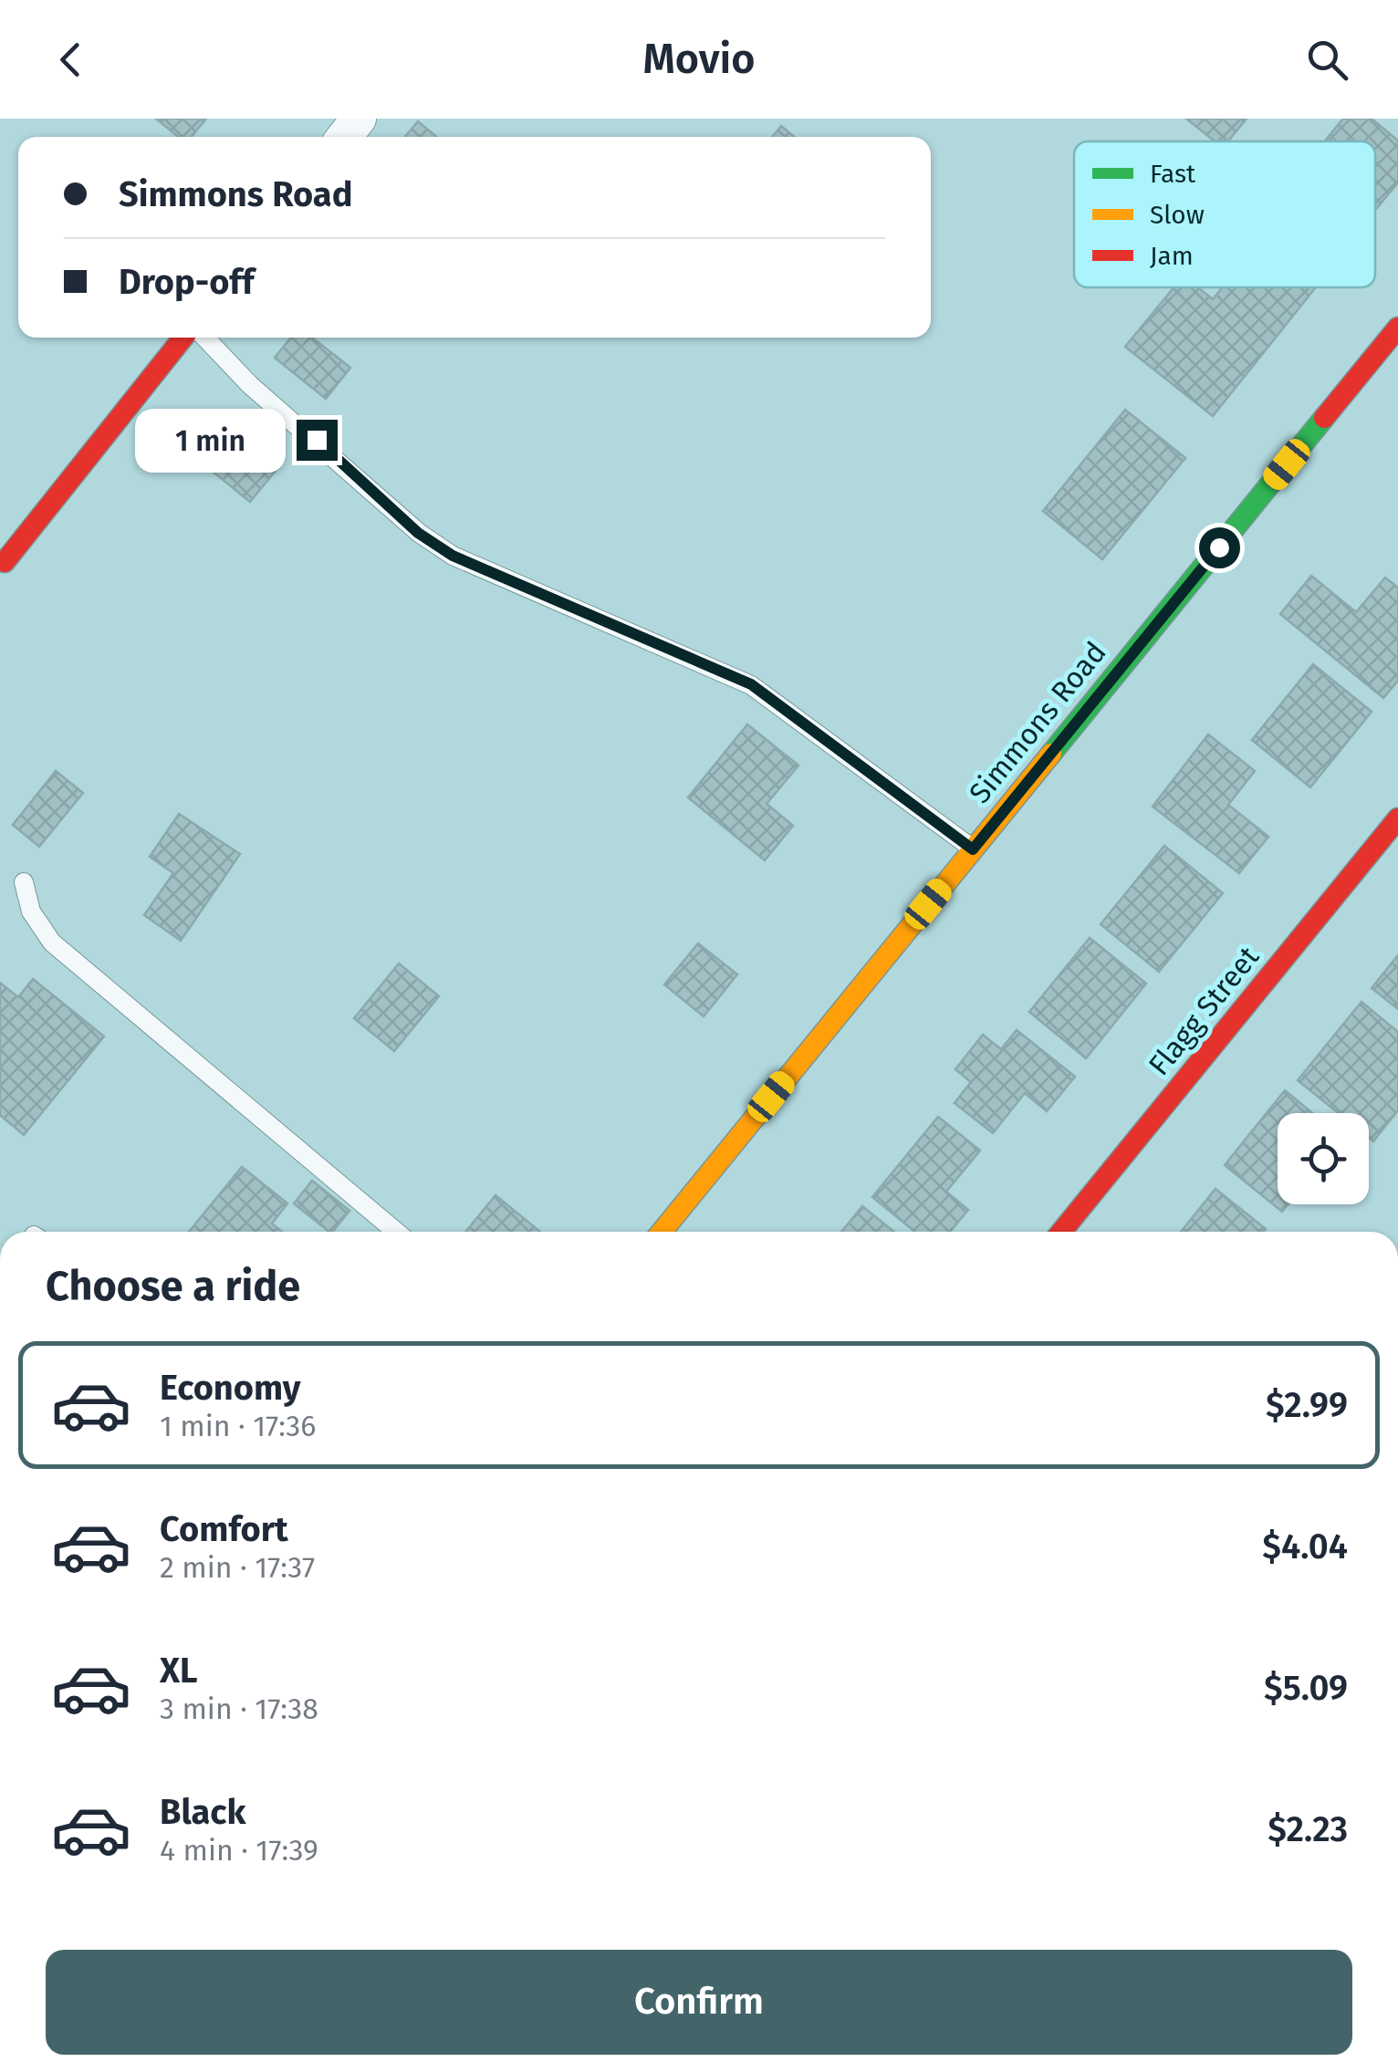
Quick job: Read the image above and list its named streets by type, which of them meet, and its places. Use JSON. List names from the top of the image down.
{
  "streets": {
    "street": ["Simmons Road", "Flagg Street"]
  },
  "legend": ["Fast", "Slow", "Jam"],
  "page": {
    "header": "Movio",
    "banner": ["Simmons Road", "Drop-off"],
    "bubble": "1 min",
    "heading": "Choose a ride",
    "list": [
      {
        "name": "Economy",
        "note": "1 min · 17:36",
        "value": "$2.99"
      },
      {
        "name": "Comfort",
        "note": "2 min · 17:37",
        "value": "$4.04"
      },
      {
        "name": "XL",
        "note": "3 min · 17:38",
        "value": "$5.09"
      },
      {
        "name": "Black",
        "note": "4 min · 17:39",
        "value": "$2.23"
      }
    ],
    "buttons": "Confirm"
  }
}
